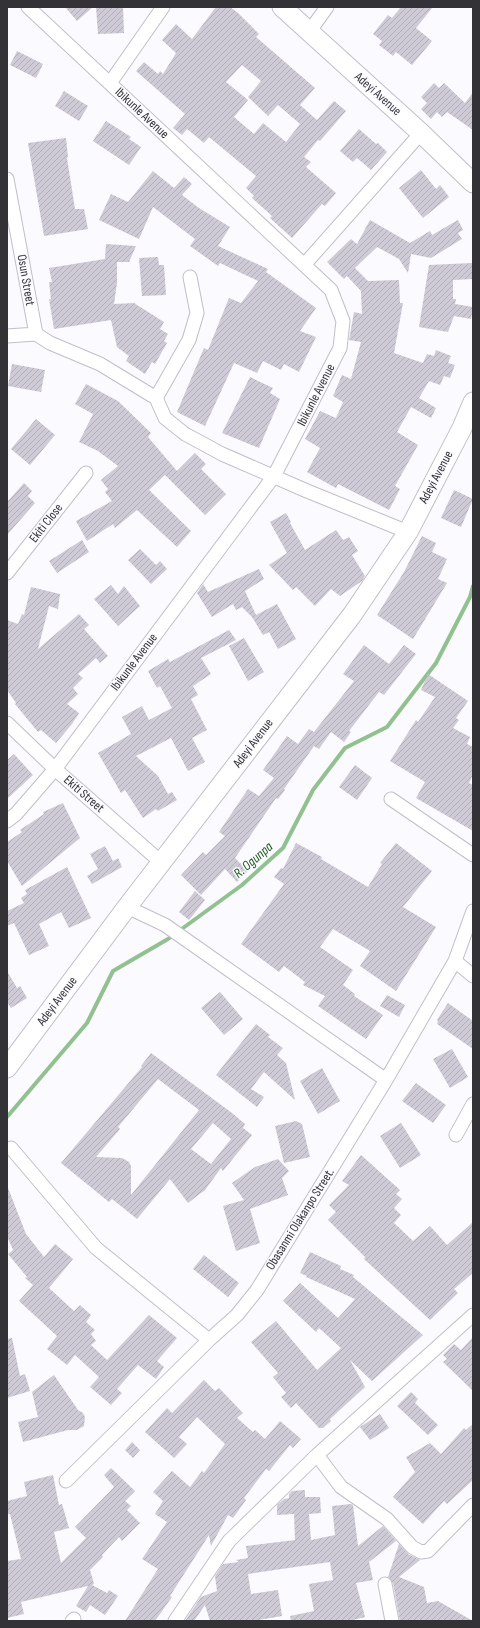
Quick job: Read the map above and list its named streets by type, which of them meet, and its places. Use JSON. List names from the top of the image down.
{
  "streets": {
    "street": [
      "Adeyi Avenue",
      "Ibikunle Avenue",
      "Osun Street",
      "Ekiti Close",
      "Ekiti Street",
      "Obasanmi Olakanpo Street."
    ]
  },
  "crossings": [
    ["Adeyi Avenue", "Ekiti Street"],
    ["Ibikunle Avenue", "Ekiti Street"]
  ],
  "water": ["R. Ogunpa"]
}
